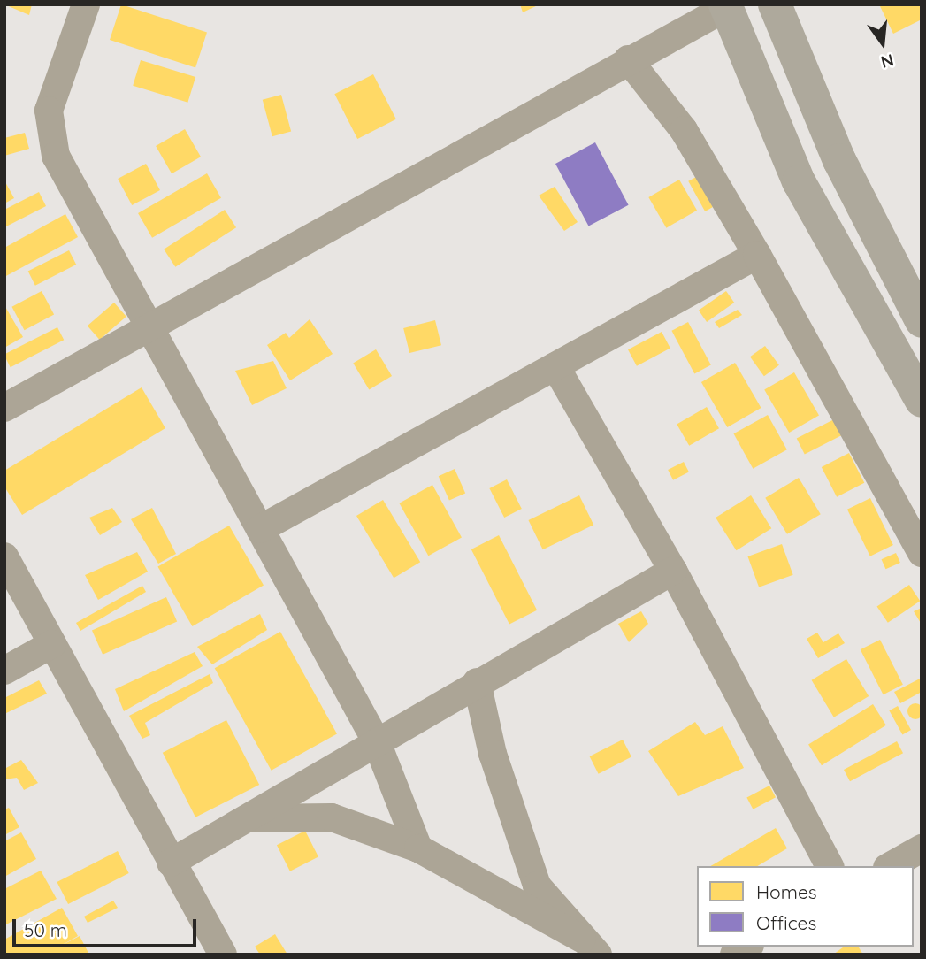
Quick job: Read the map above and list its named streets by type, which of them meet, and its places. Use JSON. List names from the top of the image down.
{
  "legend": ["Homes", "Offices"],
  "scale_bar": "50 m",
  "north": "bottom"
}
